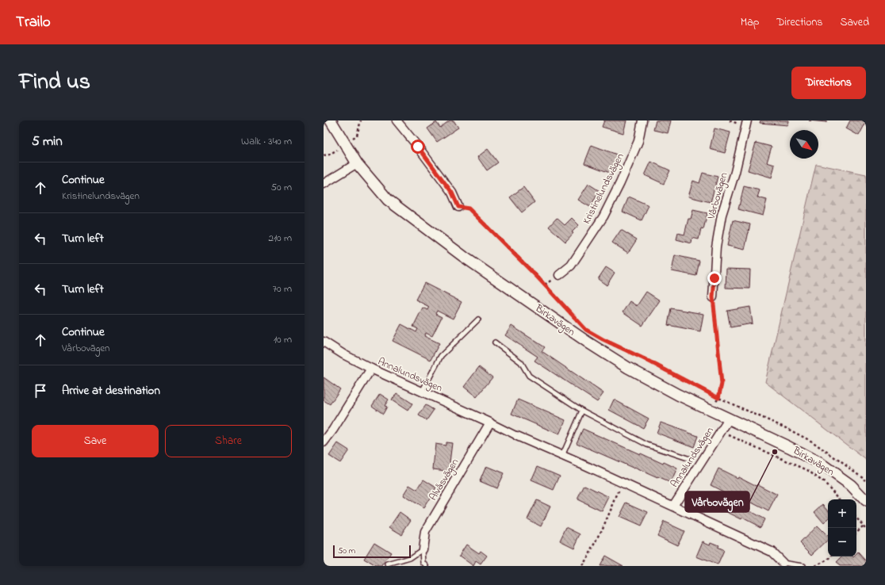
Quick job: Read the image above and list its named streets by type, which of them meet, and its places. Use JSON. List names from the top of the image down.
{
  "streets": {
    "street": [
      "Kristinelundsvägen",
      "Vårbovägen",
      "Birkavägen",
      "Annalundsvägen",
      "Alvåsvägen"
    ]
  },
  "crossings": [
    ["Birkavägen", "Annalundsvägen"],
    ["Annalundsvägen", "Alvåsvägen"]
  ],
  "places": ["Vårbovägen"],
  "scale_bar": "50 m",
  "north": "bottom right",
  "page": {
    "header": "Trailo",
    "nav": ["Map", "Directions", "Saved"],
    "title": "Find us",
    "buttons": [
      "Directions",
      ["Save", "Share"]
    ],
    "heading": ["5 min", "Walk · 340 m"],
    "list": [
      ["Continue", "Kristinelundsvägen", "50 m"],
      ["Turn left", "210 m"],
      ["Turn left", "70 m"],
      ["Continue", "Vårbovägen", "10 m"],
      "Arrive at destination"
    ],
    "map_buttons": ["+", "−"],
    "scale": "50 m"
  }
}
